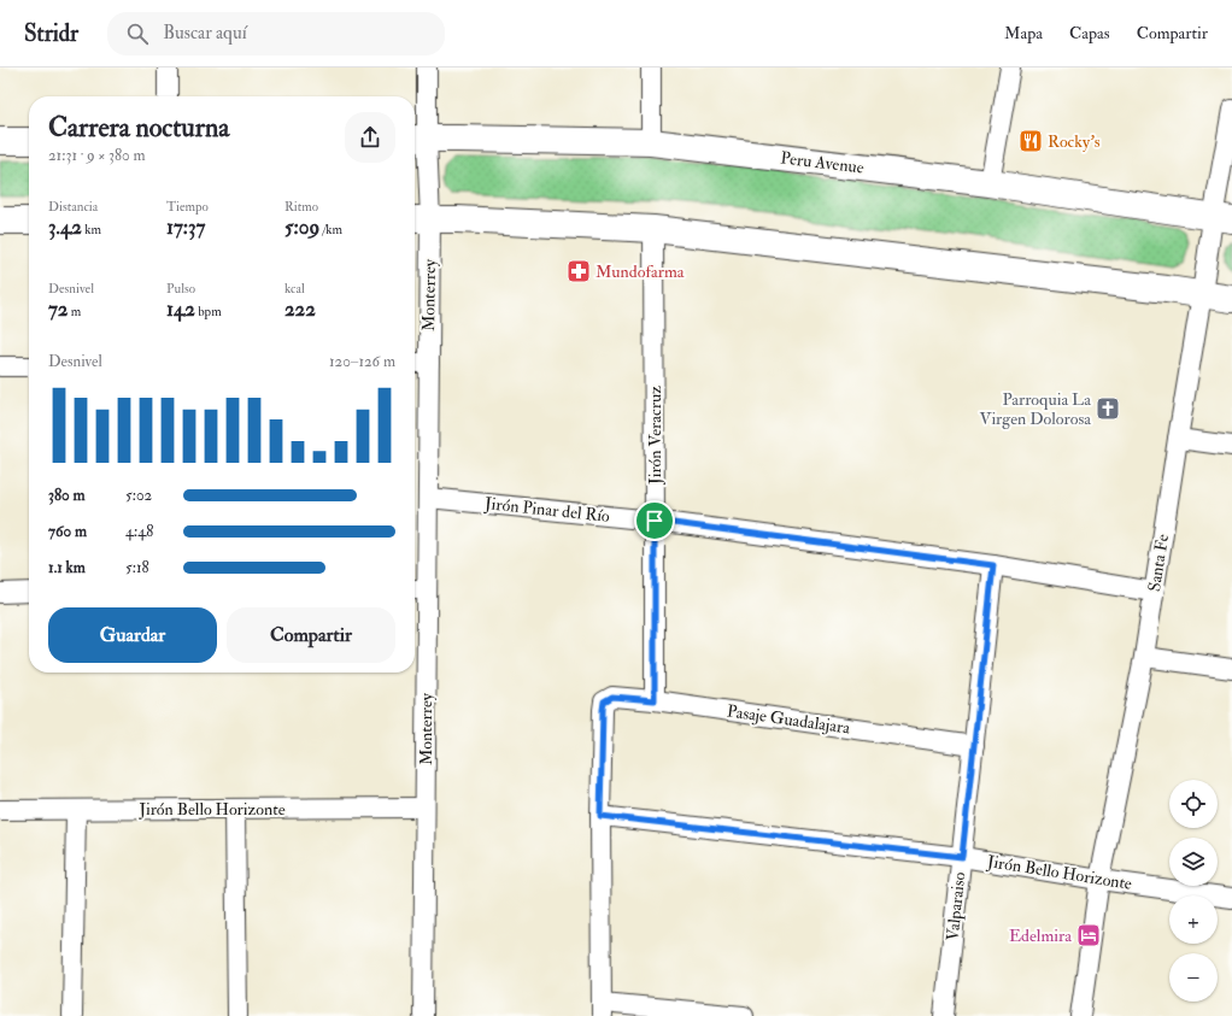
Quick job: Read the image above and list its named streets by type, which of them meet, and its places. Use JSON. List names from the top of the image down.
{
  "streets": {
    "main road": ["Peru Avenue"],
    "street": [
      "Monterrey",
      "Jirón Veracruz",
      "Jirón Pinar del Río",
      "Santa Fe",
      "Pasaje Guadalajara",
      "Jirón Bello Horizonte",
      "Valparaiso"
    ]
  },
  "crossings": [
    ["Peru Avenue", "Monterrey"],
    ["Peru Avenue", "Santa Fe"],
    ["Monterrey", "Jirón Pinar del Río"],
    ["Monterrey", "Jirón Bello Horizonte"],
    ["Jirón Veracruz", "Jirón Pinar del Río"],
    ["Jirón Veracruz", "Pasaje Guadalajara"],
    ["Jirón Pinar del Río", "Santa Fe"],
    ["Jirón Pinar del Río", "Valparaiso"],
    ["Santa Fe", "Jirón Bello Horizonte"],
    ["Pasaje Guadalajara", "Jirón Bello Horizonte"],
    ["Pasaje Guadalajara", "Valparaiso"],
    ["Jirón Bello Horizonte", "Valparaiso"]
  ],
  "places": {
    "restaurant": ["Rocky's"],
    "pharmacy": ["Mundofarma"],
    "church": ["Parroquia La Virgen Dolorosa"],
    "hotel": ["Edelmira"]
  },
  "page": {
    "header": "Stridr",
    "search": "Buscar aquí",
    "nav": ["Mapa", "Capas", "Compartir"],
    "heading": ["Carrera nocturna", "21:31 · 9 × 380 m"],
    "stats": [
      ["Distancia", "3.42 km"],
      ["Tiempo", "17:37"],
      ["Ritmo", "5:09 /km"],
      ["Desnivel", "72 m"],
      ["Pulso", "142 bpm"],
      ["kcal", "222"]
    ],
    "chart": ["Desnivel", "120–126 m"],
    "list": [
      {
        "name": "380 m",
        "note": "5:02"
      },
      {
        "name": "760 m",
        "note": "4:48"
      },
      {
        "name": "1.1 km",
        "note": "5:18"
      }
    ],
    "buttons": ["Guardar", "Compartir"],
    "map_buttons": ["+", "−"]
  }
}
